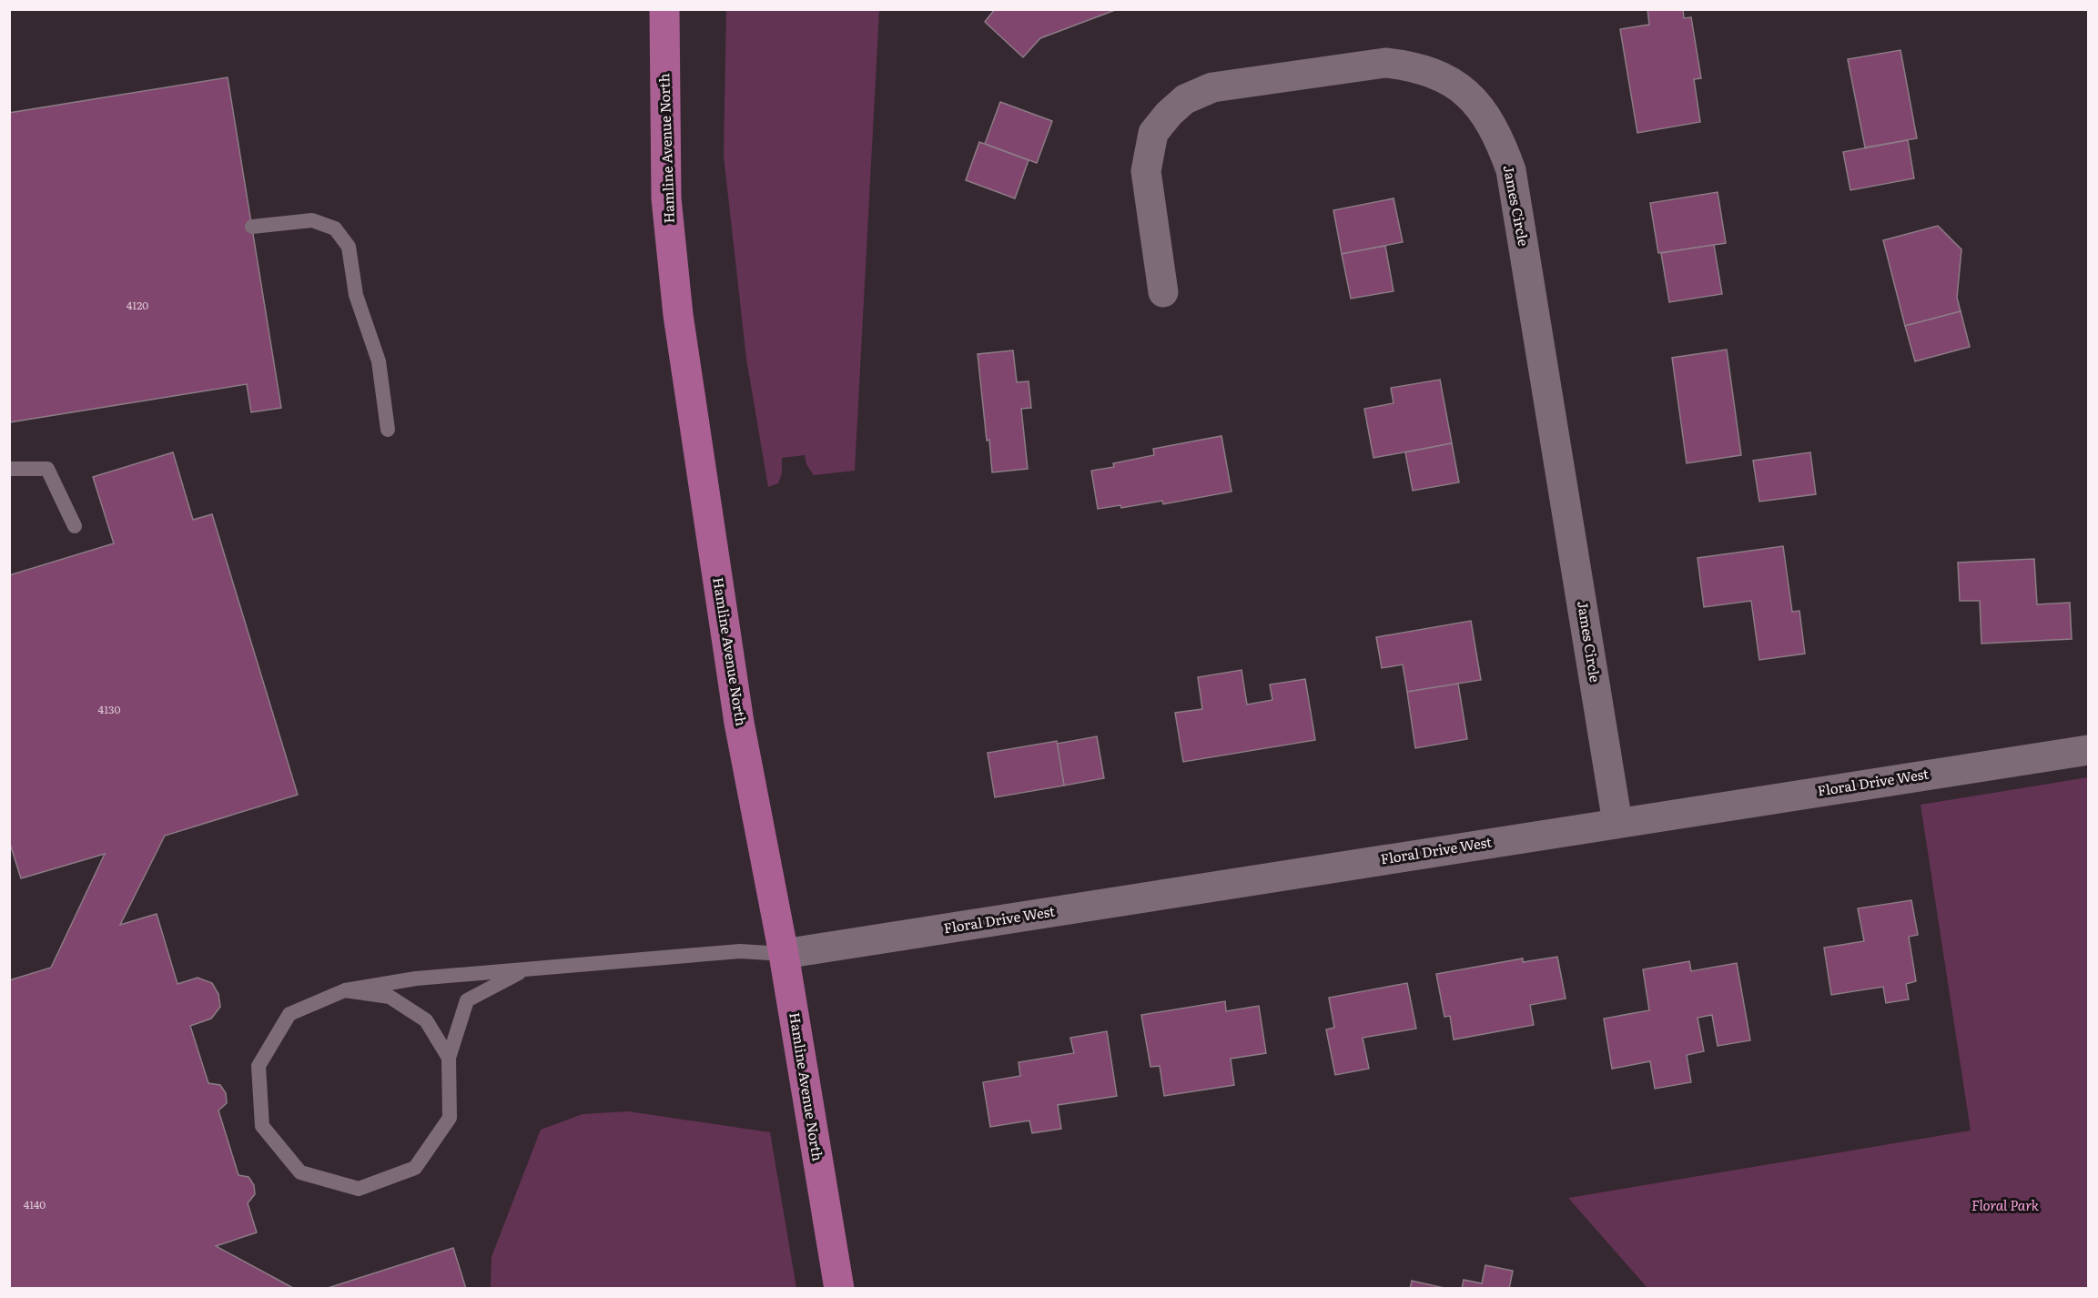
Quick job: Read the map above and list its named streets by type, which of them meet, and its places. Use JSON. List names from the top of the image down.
{
  "streets": {
    "main road": ["Hamline Avenue North"],
    "street": ["James Circle", "Floral Drive West"]
  },
  "crossings": [
    ["Hamline Avenue North", "Floral Drive West"],
    ["James Circle", "Floral Drive West"]
  ],
  "parks": ["Floral Park"],
  "house_numbers": ["4120", "4130", "4140"]
}
